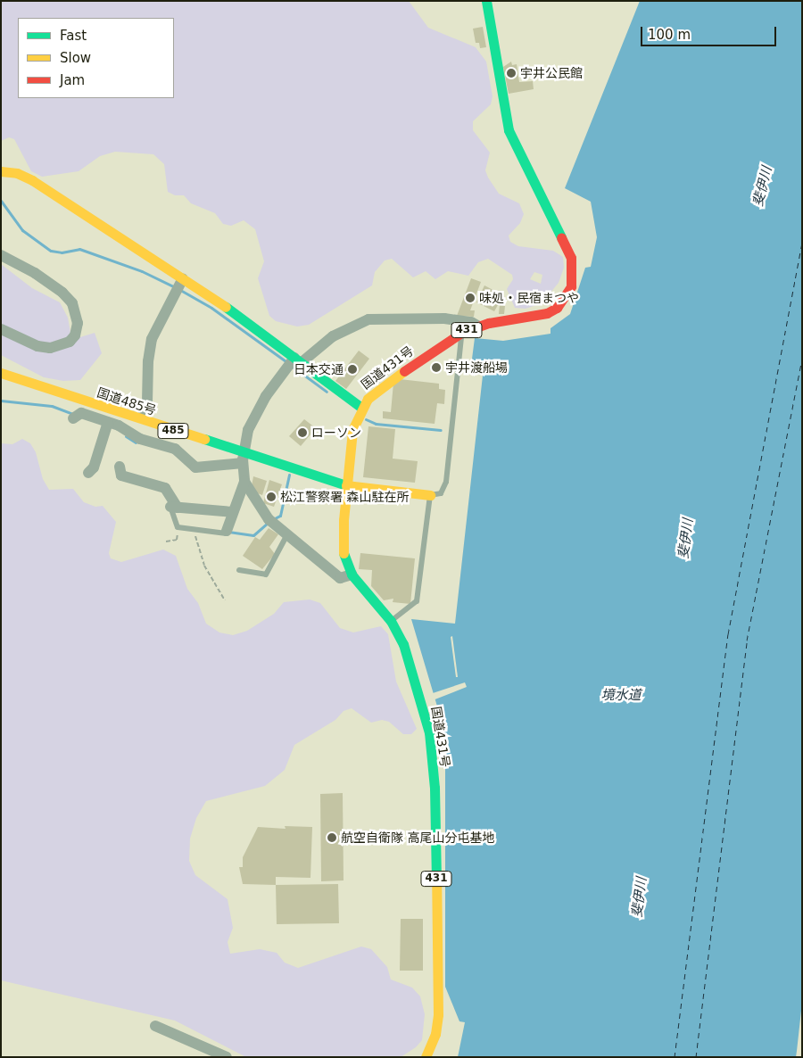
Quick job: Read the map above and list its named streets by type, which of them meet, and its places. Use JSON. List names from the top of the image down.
{
  "streets": {
    "main road": [
      "431",
      "国道431号",
      "国道485号",
      "485"
    ]
  },
  "crossings": [
    ["国道431号", "国道485号"]
  ],
  "water": ["斐伊川", "境水道"],
  "places": [
    "宇井公民館",
    "味処・民宿まつや",
    "宇井渡船場",
    "日本交通",
    "ローソン",
    "松江警察署 森山駐在所",
    "航空自衛隊 高尾山分屯基地"
  ],
  "legend": ["Fast", "Slow", "Jam"],
  "scale_bar": "100 m"
}
